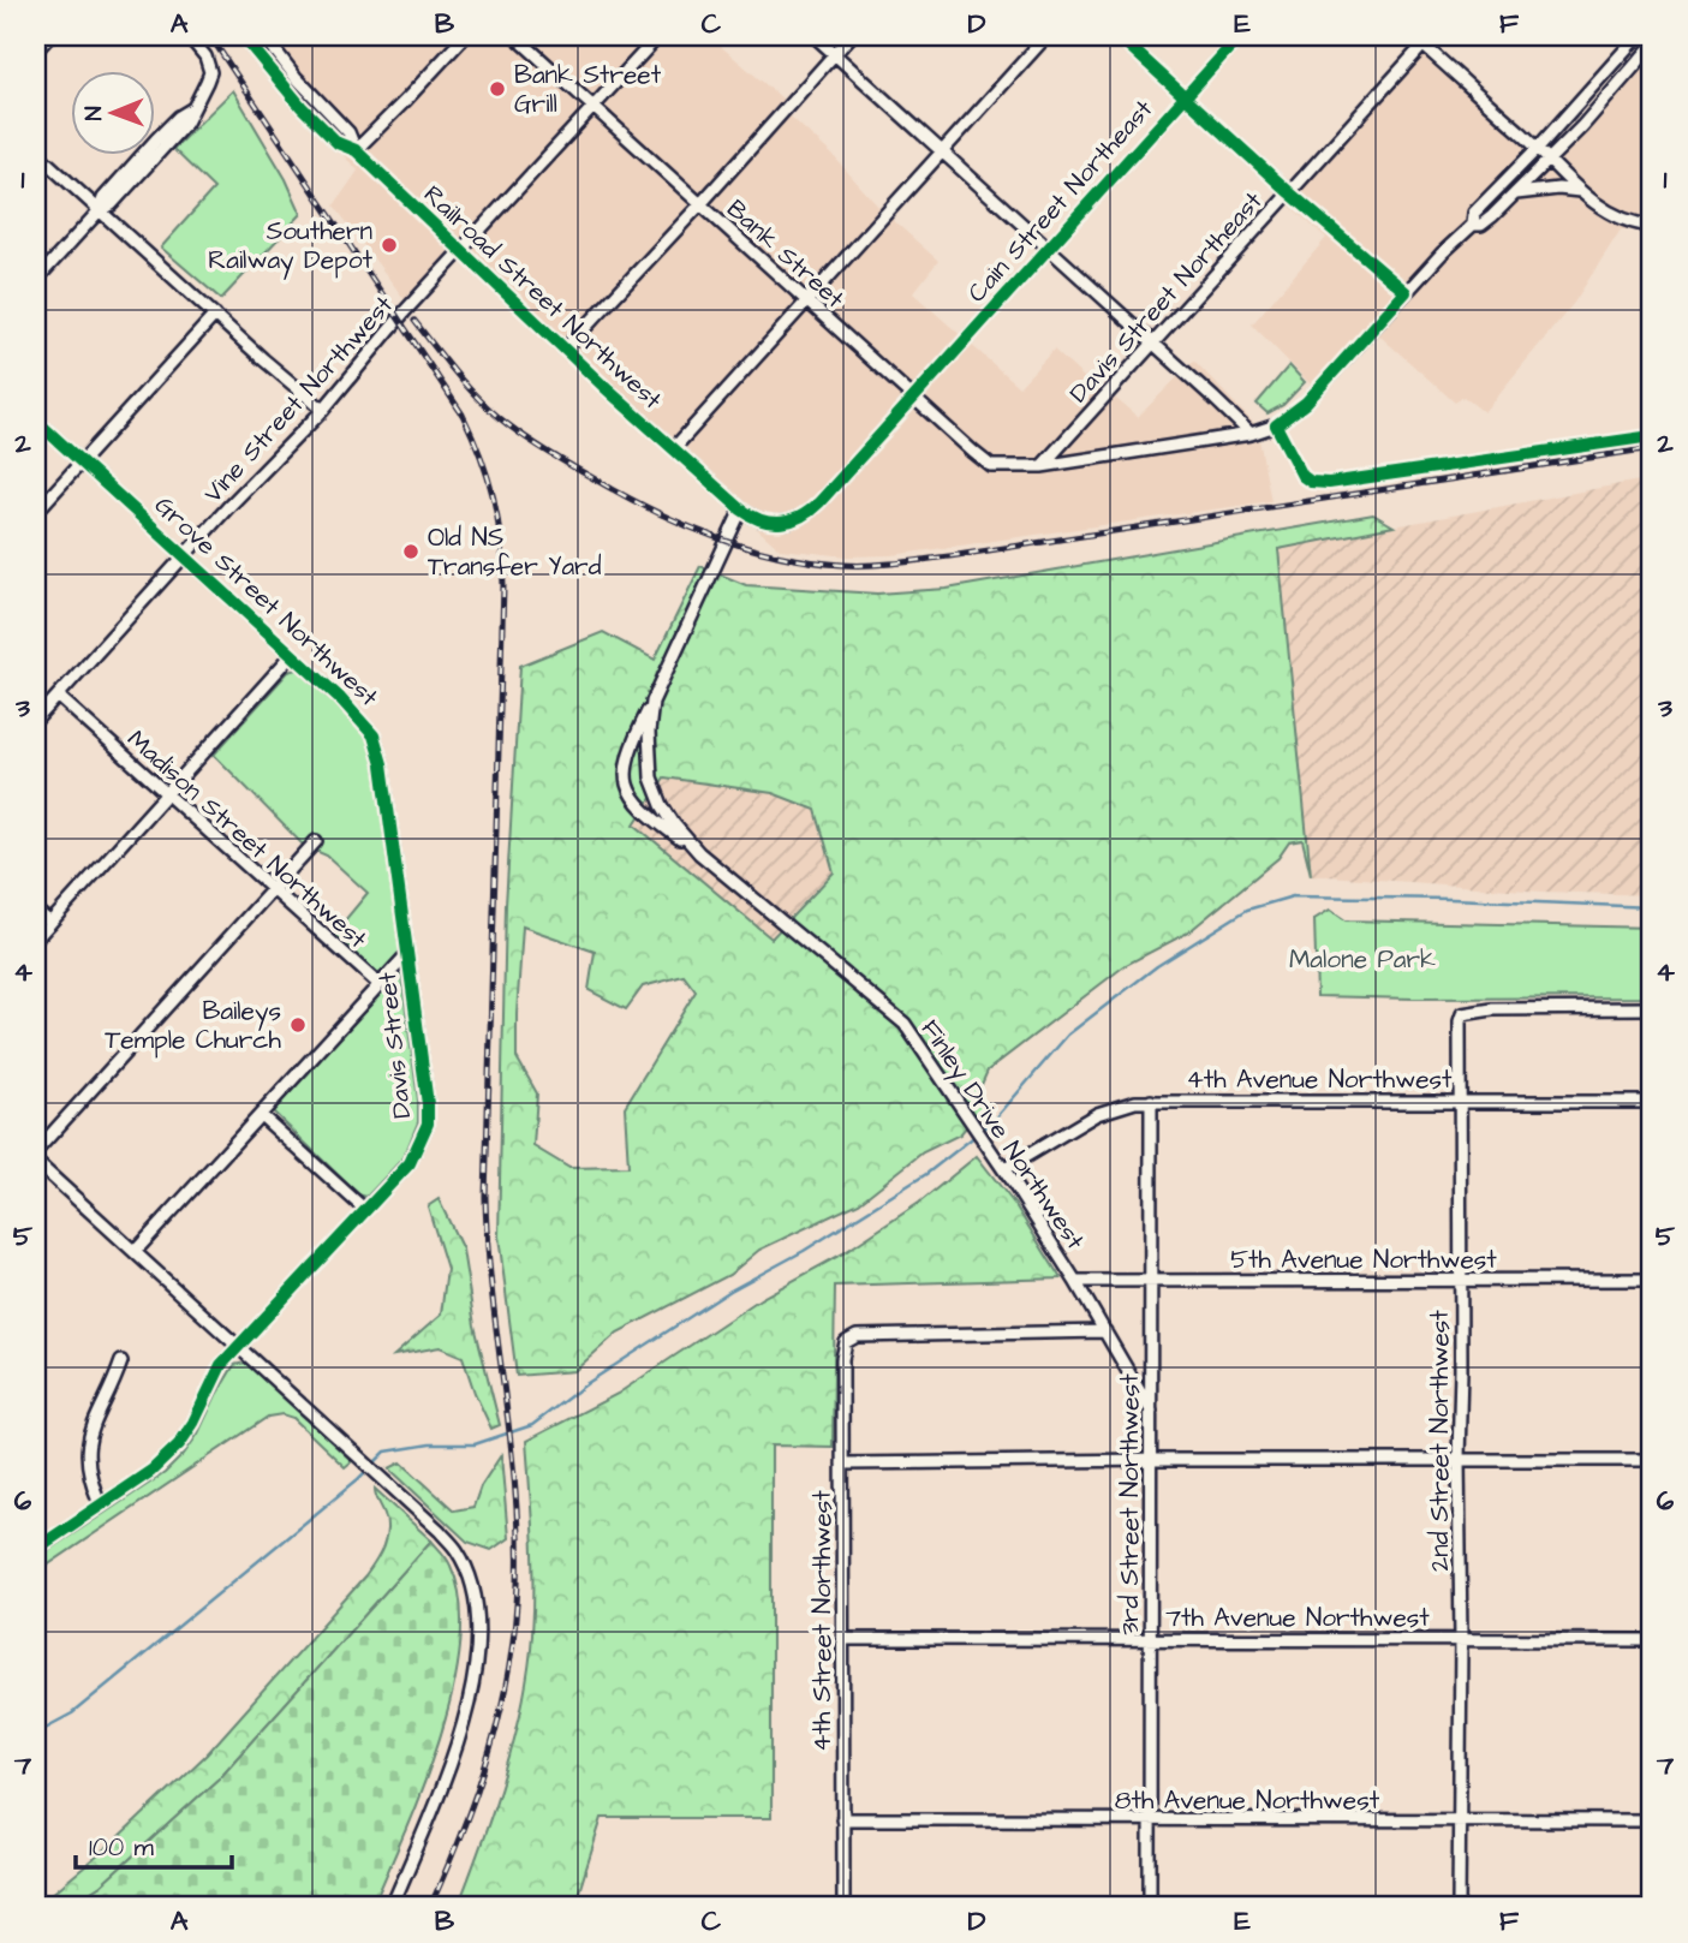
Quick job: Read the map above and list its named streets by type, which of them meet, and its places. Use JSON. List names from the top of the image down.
{
  "streets": {
    "street": [
      "Cain Street Northeast",
      "Bank Street",
      "Railroad Street Northwest",
      "Davis Street Northeast",
      "Vine Street Northwest",
      "Grove Street Northwest",
      "Madison Street Northwest",
      "Davis Street",
      "4th Avenue Northwest",
      "Finley Drive Northwest",
      "5th Avenue Northwest",
      "2nd Street Northwest",
      "3rd Street Northwest",
      "7th Avenue Northwest",
      "4th Street Northwest",
      "8th Avenue Northwest"
    ]
  },
  "crossings": [
    ["Cain Street Northeast", "Bank Street"],
    ["Cain Street Northeast", "Railroad Street Northwest"],
    ["Bank Street", "Davis Street Northeast"],
    ["Bank Street", "Vine Street Northwest"],
    ["Railroad Street Northwest", "Vine Street Northwest"],
    ["Railroad Street Northwest", "Finley Drive Northwest"],
    ["Vine Street Northwest", "Grove Street Northwest"],
    ["Vine Street Northwest", "Madison Street Northwest"],
    ["Grove Street Northwest", "Davis Street"],
    ["4th Avenue Northwest", "Finley Drive Northwest"],
    ["4th Avenue Northwest", "2nd Street Northwest"],
    ["4th Avenue Northwest", "3rd Street Northwest"],
    ["Finley Drive Northwest", "5th Avenue Northwest"],
    ["Finley Drive Northwest", "3rd Street Northwest"],
    ["Finley Drive Northwest", "4th Street Northwest"],
    ["5th Avenue Northwest", "2nd Street Northwest"],
    ["5th Avenue Northwest", "3rd Street Northwest"],
    ["2nd Street Northwest", "7th Avenue Northwest"],
    ["2nd Street Northwest", "8th Avenue Northwest"],
    ["3rd Street Northwest", "7th Avenue Northwest"],
    ["3rd Street Northwest", "8th Avenue Northwest"],
    ["7th Avenue Northwest", "4th Street Northwest"],
    ["4th Street Northwest", "8th Avenue Northwest"]
  ],
  "parks": ["Malone Park"],
  "places": [
    "Bank Street Grill",
    "Southern Railway Depot",
    "Old NS Transfer Yard",
    "Baileys Temple Church"
  ],
  "scale_bar": "100 m",
  "north": "left",
  "grid": {
    "columns": [
      "A",
      "B",
      "C",
      "D",
      "E",
      "F"
    ],
    "rows": [
      "1",
      "2",
      "3",
      "4",
      "5",
      "6",
      "7"
    ]
  }
}
